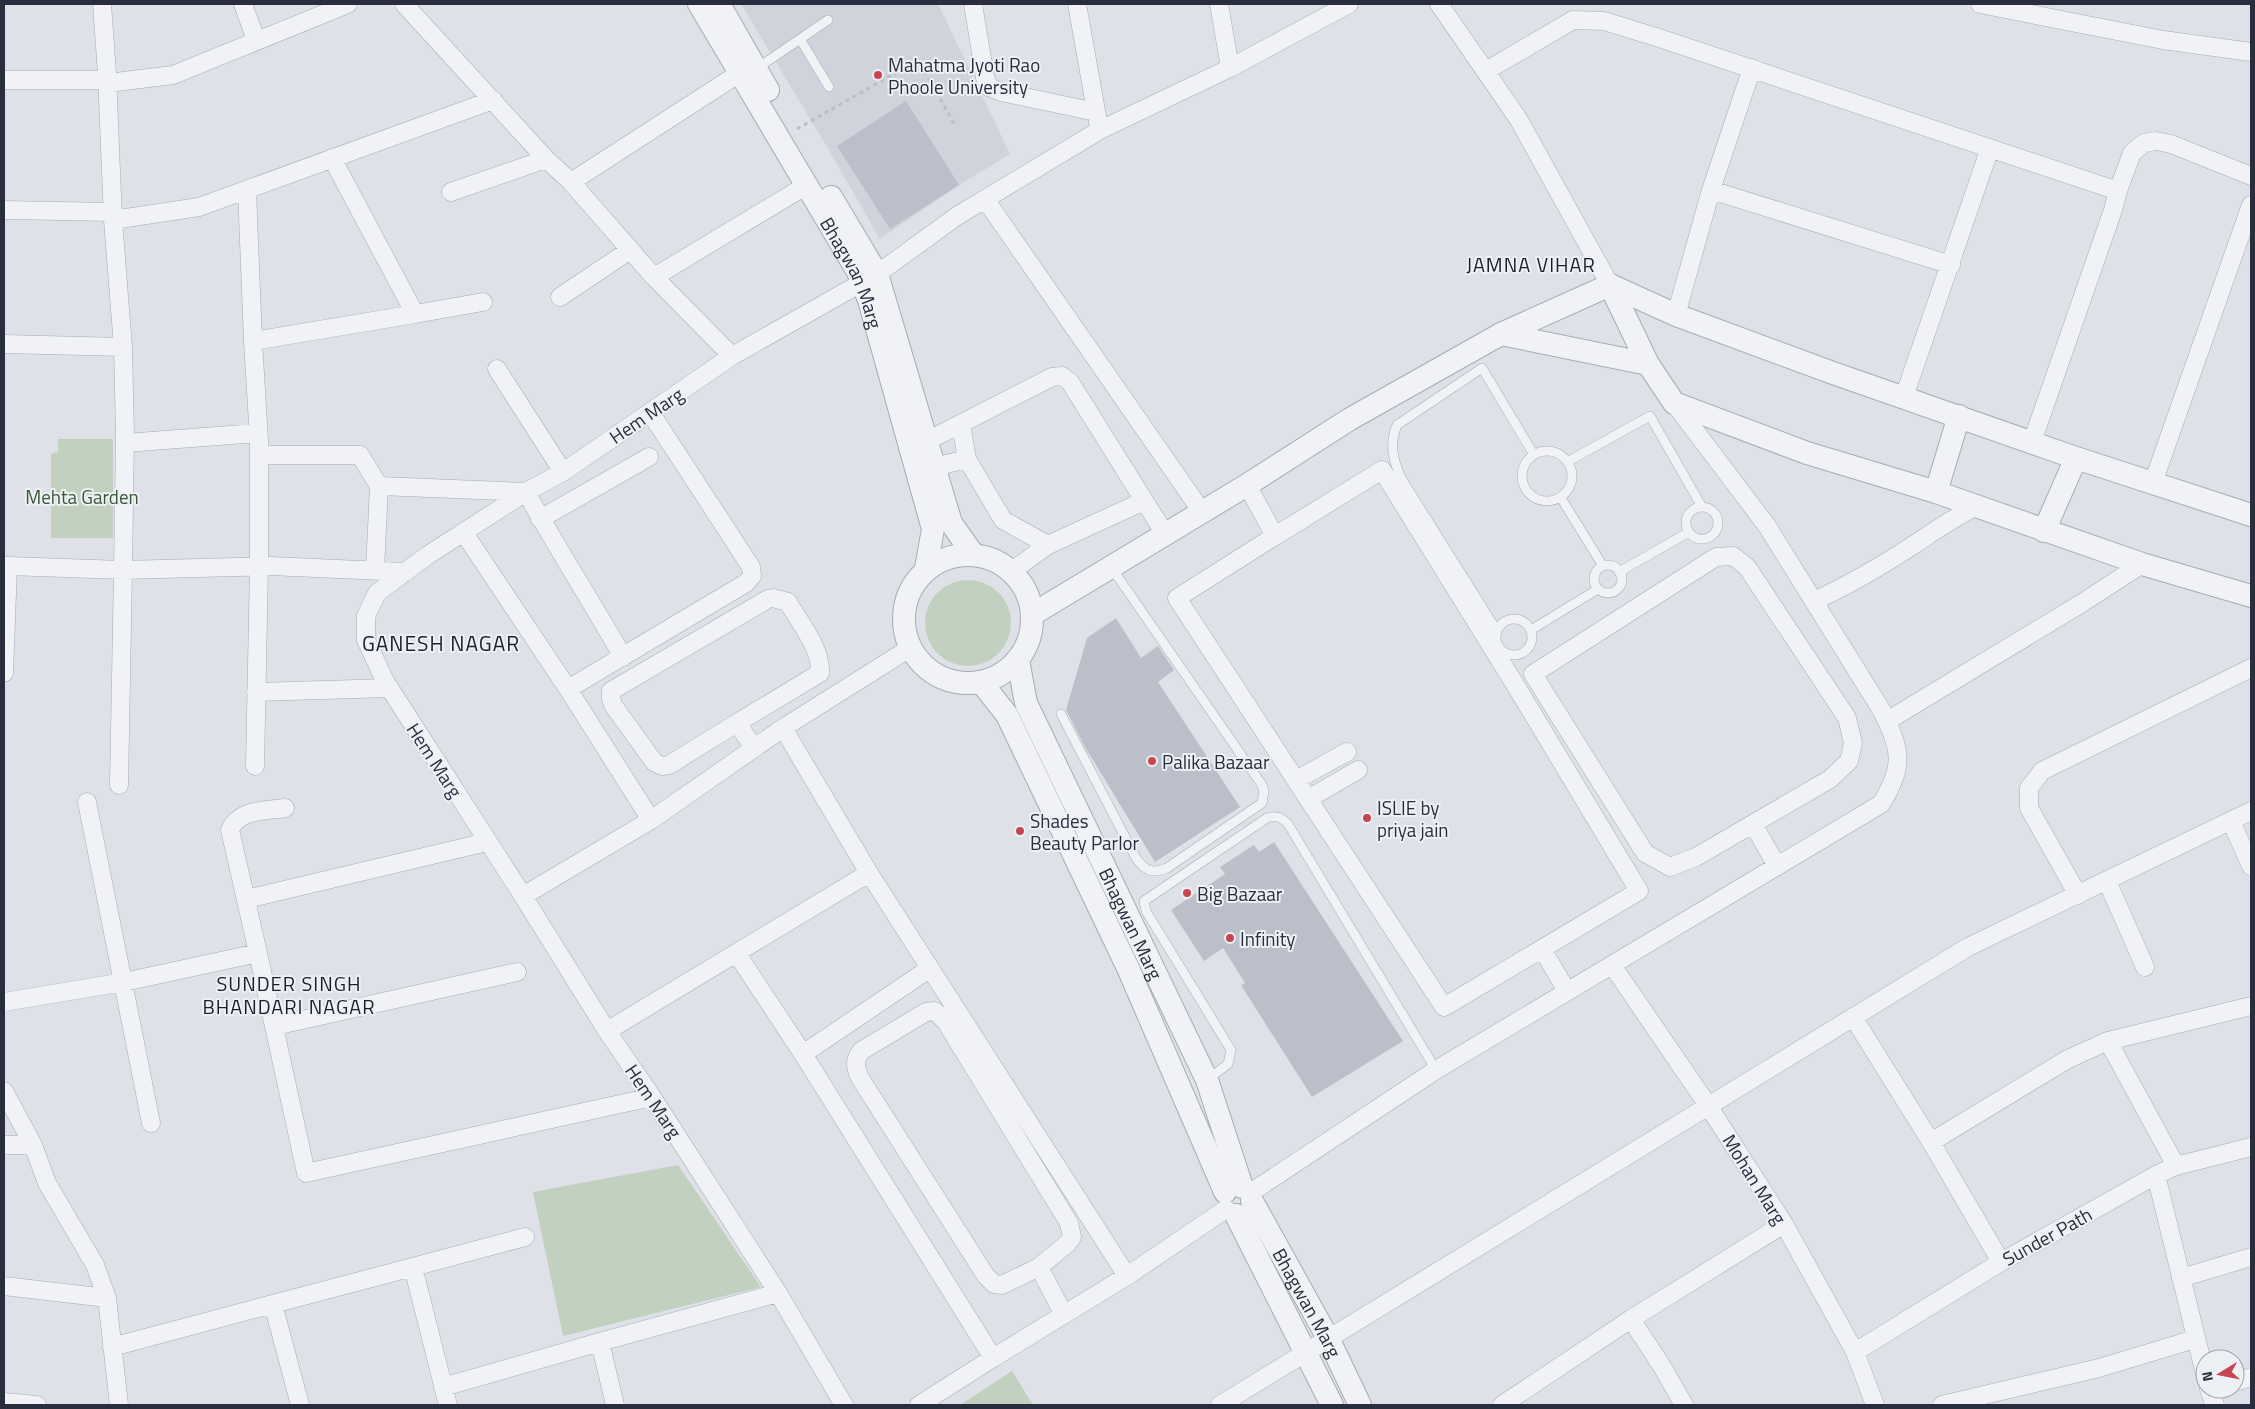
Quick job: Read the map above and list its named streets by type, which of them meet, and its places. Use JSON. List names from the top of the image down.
{
  "streets": {
    "street": [
      "Bhagwan Marg",
      "Hem Marg",
      "Mohan Marg",
      "Sunder Path"
    ]
  },
  "crossings": [
    ["Bhagwan Marg", "Hem Marg"],
    ["Mohan Marg", "Sunder Path"]
  ],
  "districts": ["JAMNA VIHAR", "GANESH NAGAR", "SUNDER SINGH BHANDARI NAGAR"],
  "parks": ["Mehta Garden"],
  "places": [
    "Mahatma Jyoti Rao Phoole University",
    "Palika Bazaar",
    "ISLIE by priya jain",
    "Shades Beauty Parlor",
    "Big Bazaar",
    "Infinity"
  ],
  "north": "left"
}
